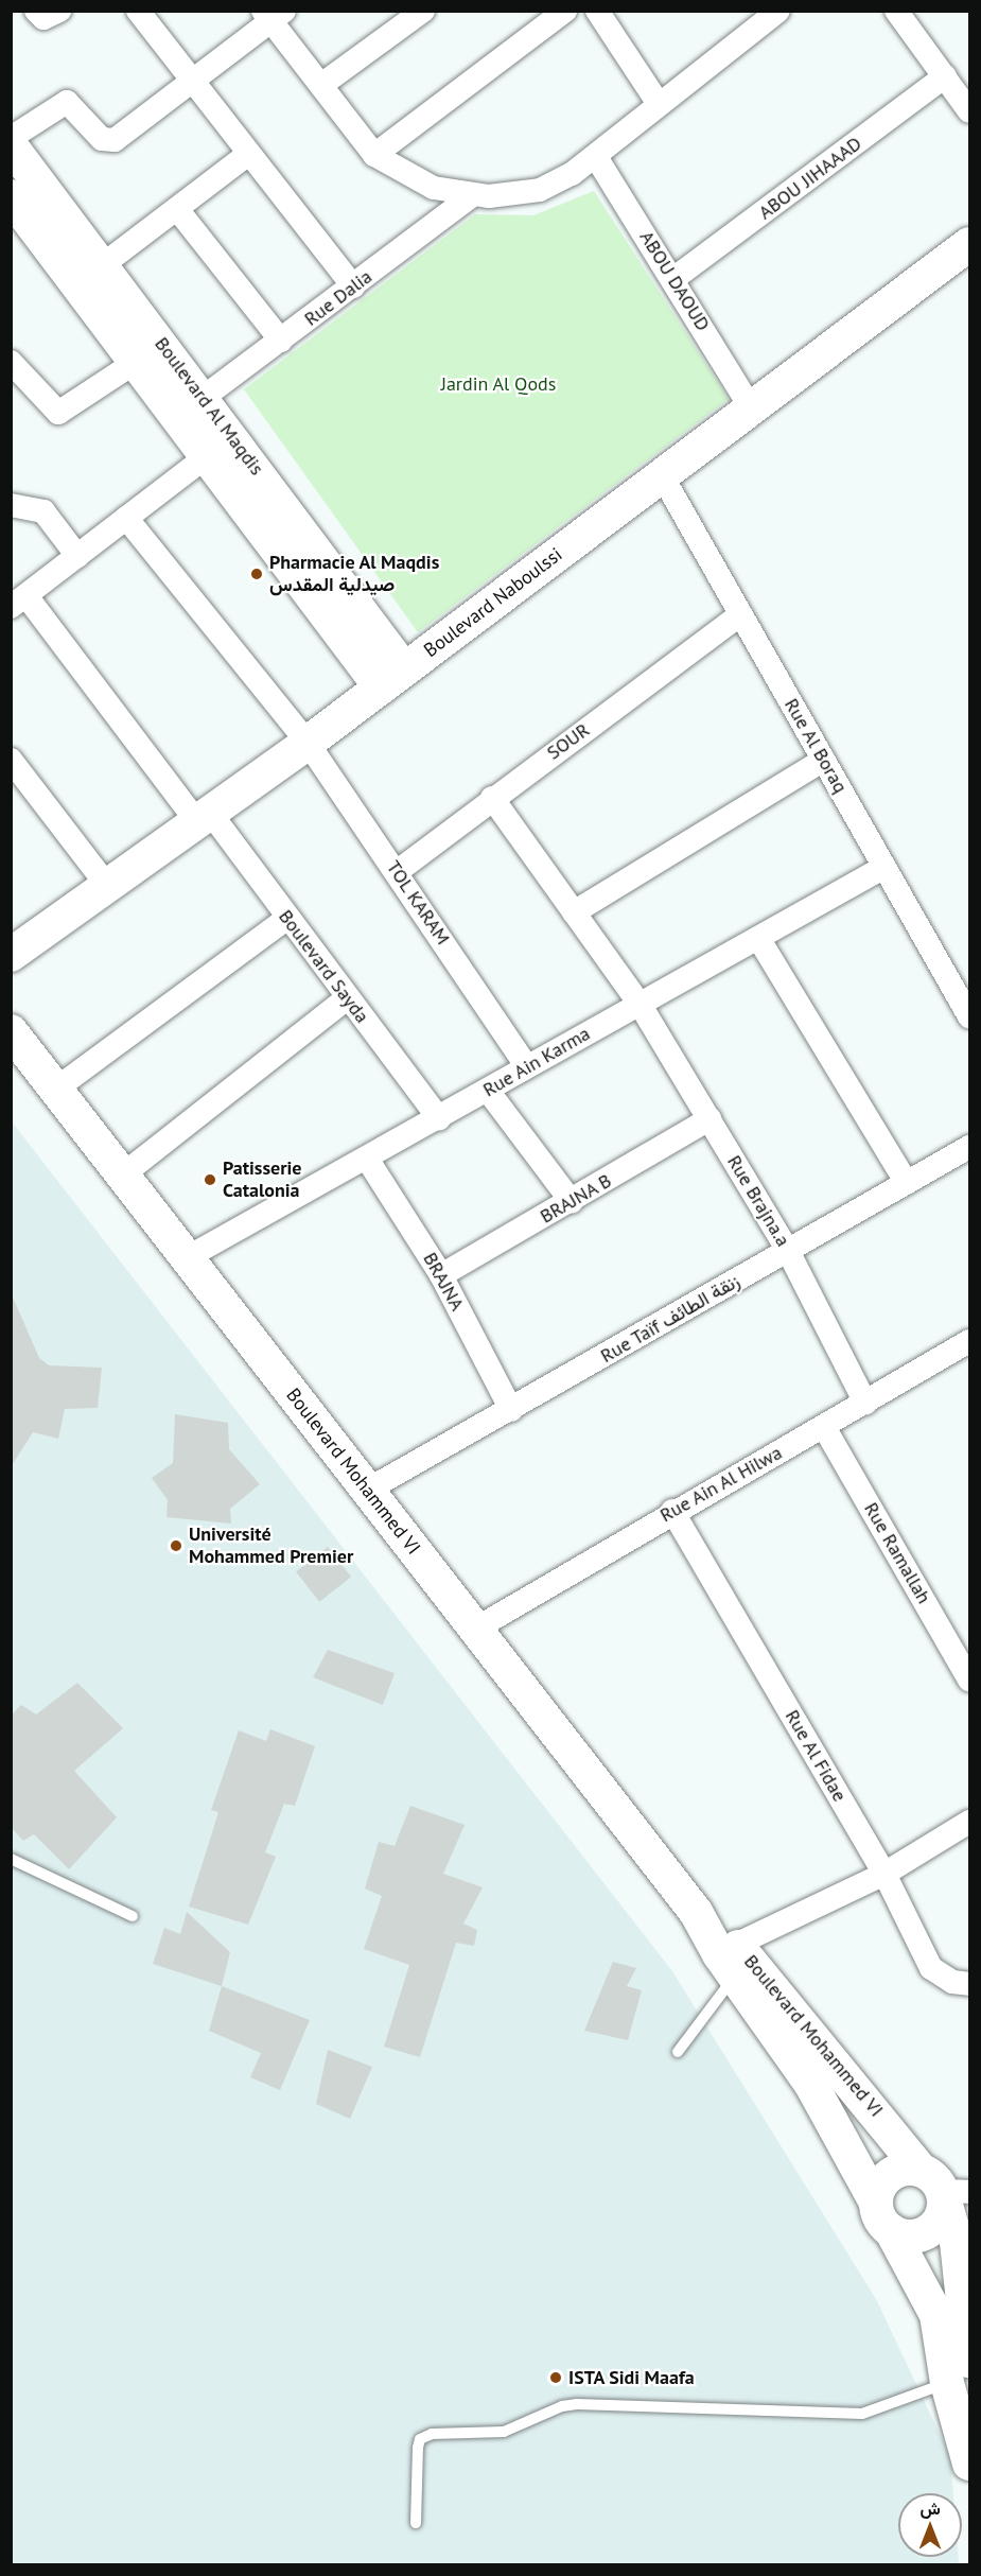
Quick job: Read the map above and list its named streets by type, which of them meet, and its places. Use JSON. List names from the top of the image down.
{
  "streets": {
    "street": [
      "ABOU JIHAAAD",
      "ABOU DAOUD",
      "Rue Dalia",
      "Boulevard Al Maqdis",
      "Boulevard Naboulssi",
      "SOUR",
      "Rue Al Boraq",
      "TOL KARAM",
      "Boulevard Sayda",
      "Rue Ain Karma",
      "BRAJNA B",
      "Rue Brajna.a",
      "BRAJNA",
      "Rue Taïf زنقة الطائف",
      "Boulevard Mohammed VI",
      "Rue Ain Al Hilwa",
      "Rue Ramallah",
      "Rue Al Fidae"
    ]
  },
  "crossings": [
    ["ABOU JIHAAAD", "ABOU DAOUD"],
    ["ABOU DAOUD", "Boulevard Naboulssi"],
    ["Rue Dalia", "Boulevard Al Maqdis"],
    ["Boulevard Al Maqdis", "Boulevard Naboulssi"],
    ["Boulevard Naboulssi", "Rue Al Boraq"],
    ["Boulevard Naboulssi", "TOL KARAM"],
    ["Boulevard Naboulssi", "Boulevard Sayda"],
    ["SOUR", "Rue Al Boraq"],
    ["SOUR", "TOL KARAM"],
    ["SOUR", "Rue Brajna.a"],
    ["Rue Al Boraq", "Rue Ain Karma"],
    ["TOL KARAM", "Rue Ain Karma"],
    ["Boulevard Sayda", "Rue Ain Karma"],
    ["Rue Ain Karma", "Rue Brajna.a"],
    ["Rue Ain Karma", "BRAJNA"],
    ["Rue Ain Karma", "Boulevard Mohammed VI"],
    ["BRAJNA B", "Rue Brajna.a"],
    ["BRAJNA B", "BRAJNA"],
    ["Rue Brajna.a", "Rue Taïf زنقة الطائف"],
    ["Rue Brajna.a", "Rue Ain Al Hilwa"],
    ["BRAJNA", "Rue Taïf زنقة الطائف"],
    ["Rue Taïf زنقة الطائف", "Boulevard Mohammed VI"],
    ["Boulevard Mohammed VI", "Rue Ain Al Hilwa"],
    ["Rue Ain Al Hilwa", "Rue Ramallah"],
    ["Rue Ain Al Hilwa", "Rue Al Fidae"]
  ],
  "parks": ["Jardin Al Qods"],
  "places": [
    "Pharmacie Al Maqdis صيدلية المقدس",
    "Patisserie Catalonia",
    "Université Mohammed Premier",
    "ISTA Sidi Maafa"
  ],
  "north": "top"
}
